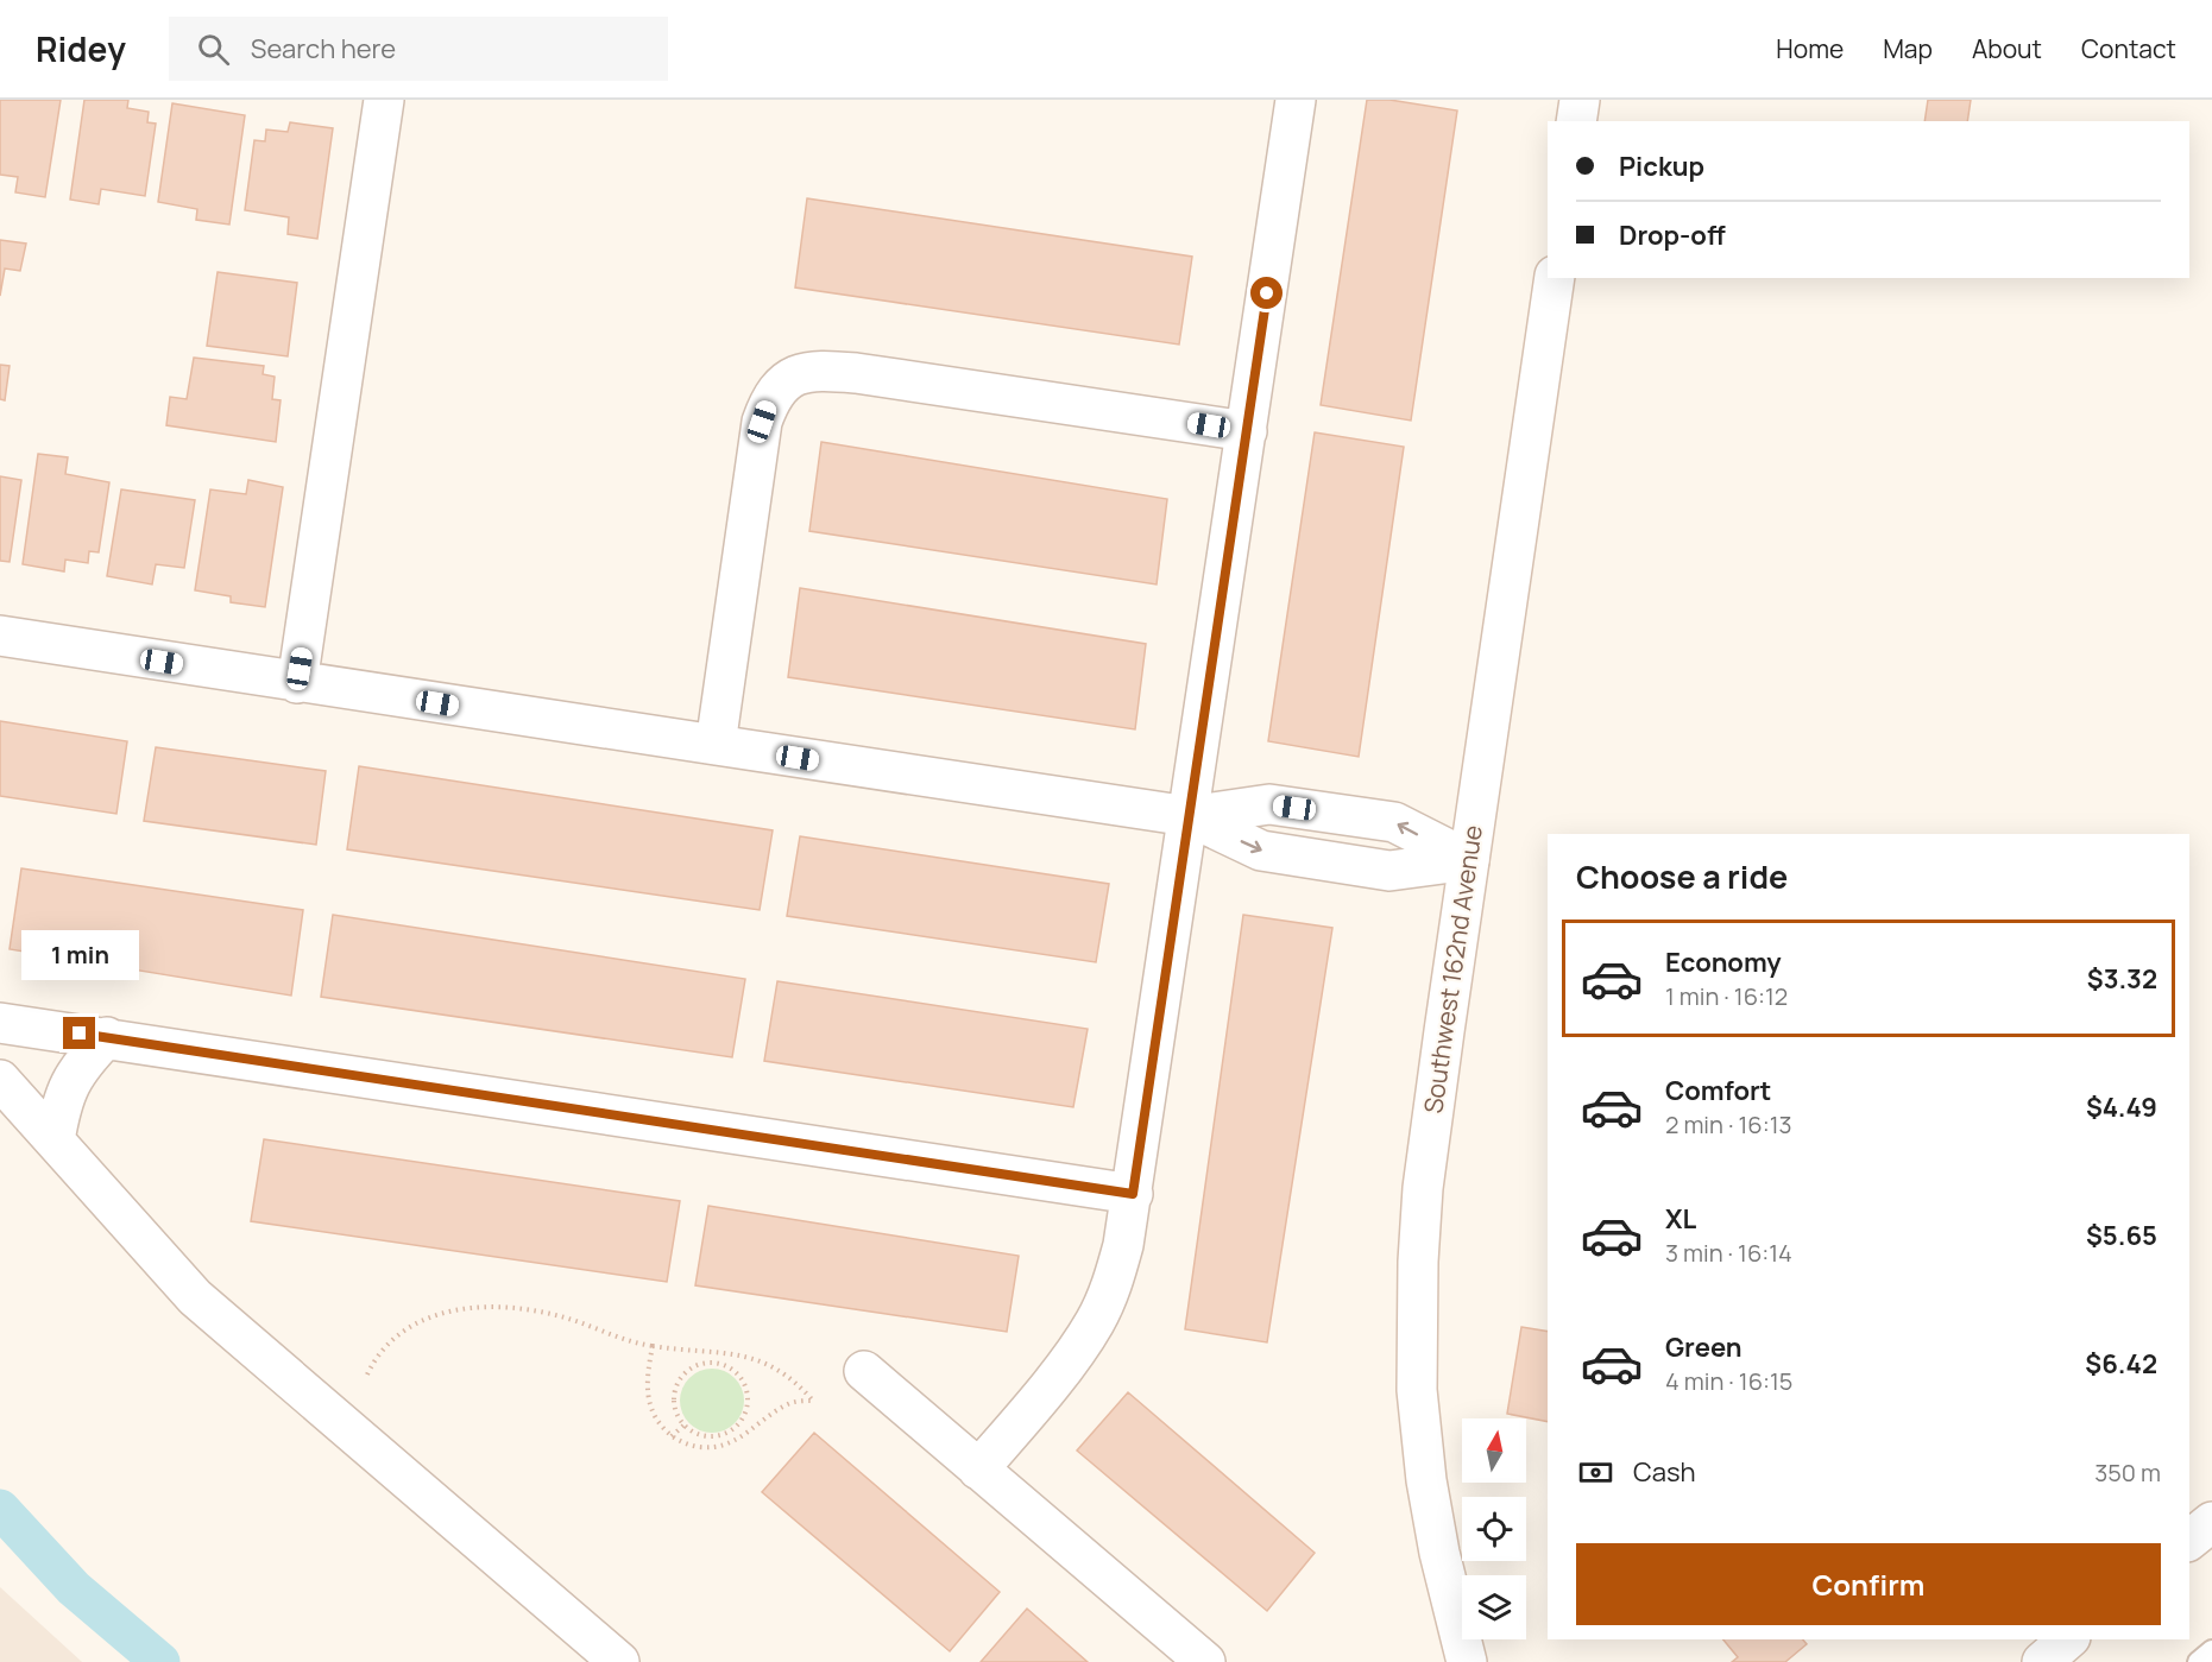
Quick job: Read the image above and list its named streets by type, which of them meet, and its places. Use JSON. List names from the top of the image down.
{
  "streets": {
    "street": ["Southwest 162nd Avenue"]
  },
  "north": "top",
  "page": {
    "header": "Ridey",
    "search": "Search here",
    "nav": [
      "Home",
      "Map",
      "About",
      "Contact"
    ],
    "banner": ["Pickup", "Drop-off"],
    "heading": "Choose a ride",
    "list": [
      {
        "name": "Economy",
        "note": "1 min · 16:12",
        "value": "$3.32"
      },
      {
        "name": "Comfort",
        "note": "2 min · 16:13",
        "value": "$4.49"
      },
      {
        "name": "XL",
        "note": "3 min · 16:14",
        "value": "$5.65"
      },
      {
        "name": "Green",
        "note": "4 min · 16:15",
        "value": "$6.42"
      }
    ],
    "bubble": "1 min",
    "pay": ["Cash", "350 m"],
    "buttons": "Confirm"
  }
}
